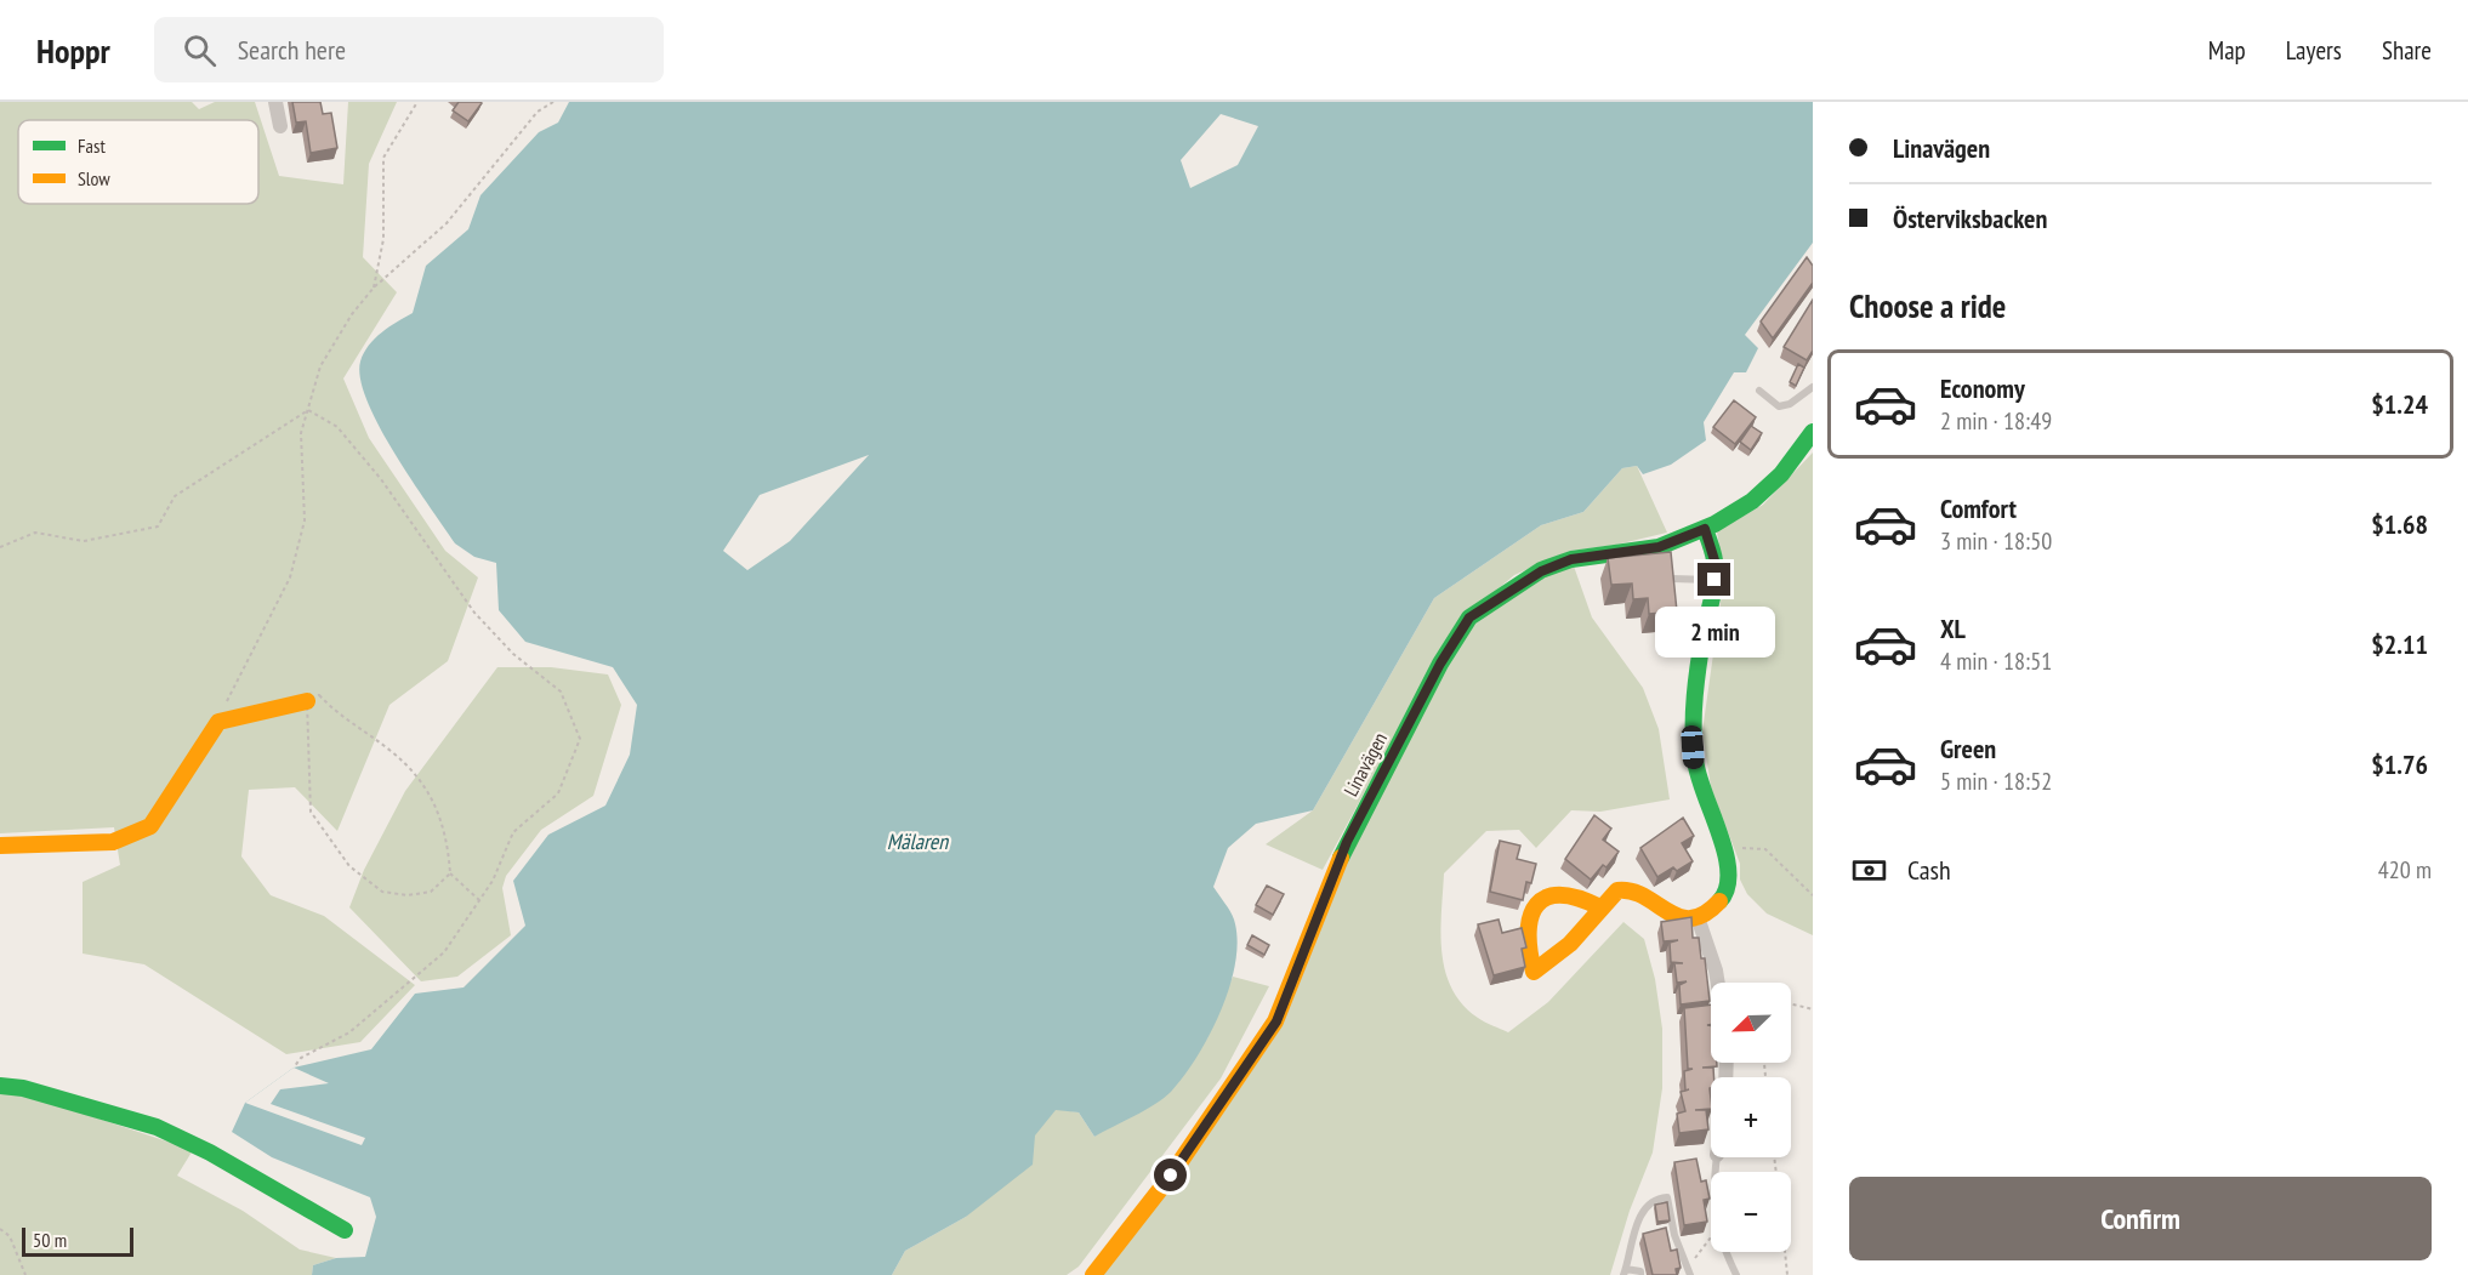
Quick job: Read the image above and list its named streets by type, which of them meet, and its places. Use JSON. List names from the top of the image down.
{
  "streets": {
    "street": ["Linavägen"]
  },
  "water": ["Mälaren"],
  "legend": ["Fast", "Slow"],
  "scale_bar": "50 m",
  "north": "bottom left",
  "page": {
    "header": "Hoppr",
    "search": "Search here",
    "nav": ["Map", "Layers", "Share"],
    "banner": ["Linavägen", "Österviksbacken"],
    "heading": "Choose a ride",
    "list": [
      {
        "name": "Economy",
        "note": "2 min · 18:49",
        "value": "$1.24"
      },
      {
        "name": "Comfort",
        "note": "3 min · 18:50",
        "value": "$1.68"
      },
      {
        "name": "XL",
        "note": "4 min · 18:51",
        "value": "$2.11"
      },
      {
        "name": "Green",
        "note": "5 min · 18:52",
        "value": "$1.76"
      }
    ],
    "bubble": "2 min",
    "pay": ["Cash", "420 m"],
    "map_buttons": ["+", "−"],
    "buttons": "Confirm",
    "scale": "50 m"
  }
}
